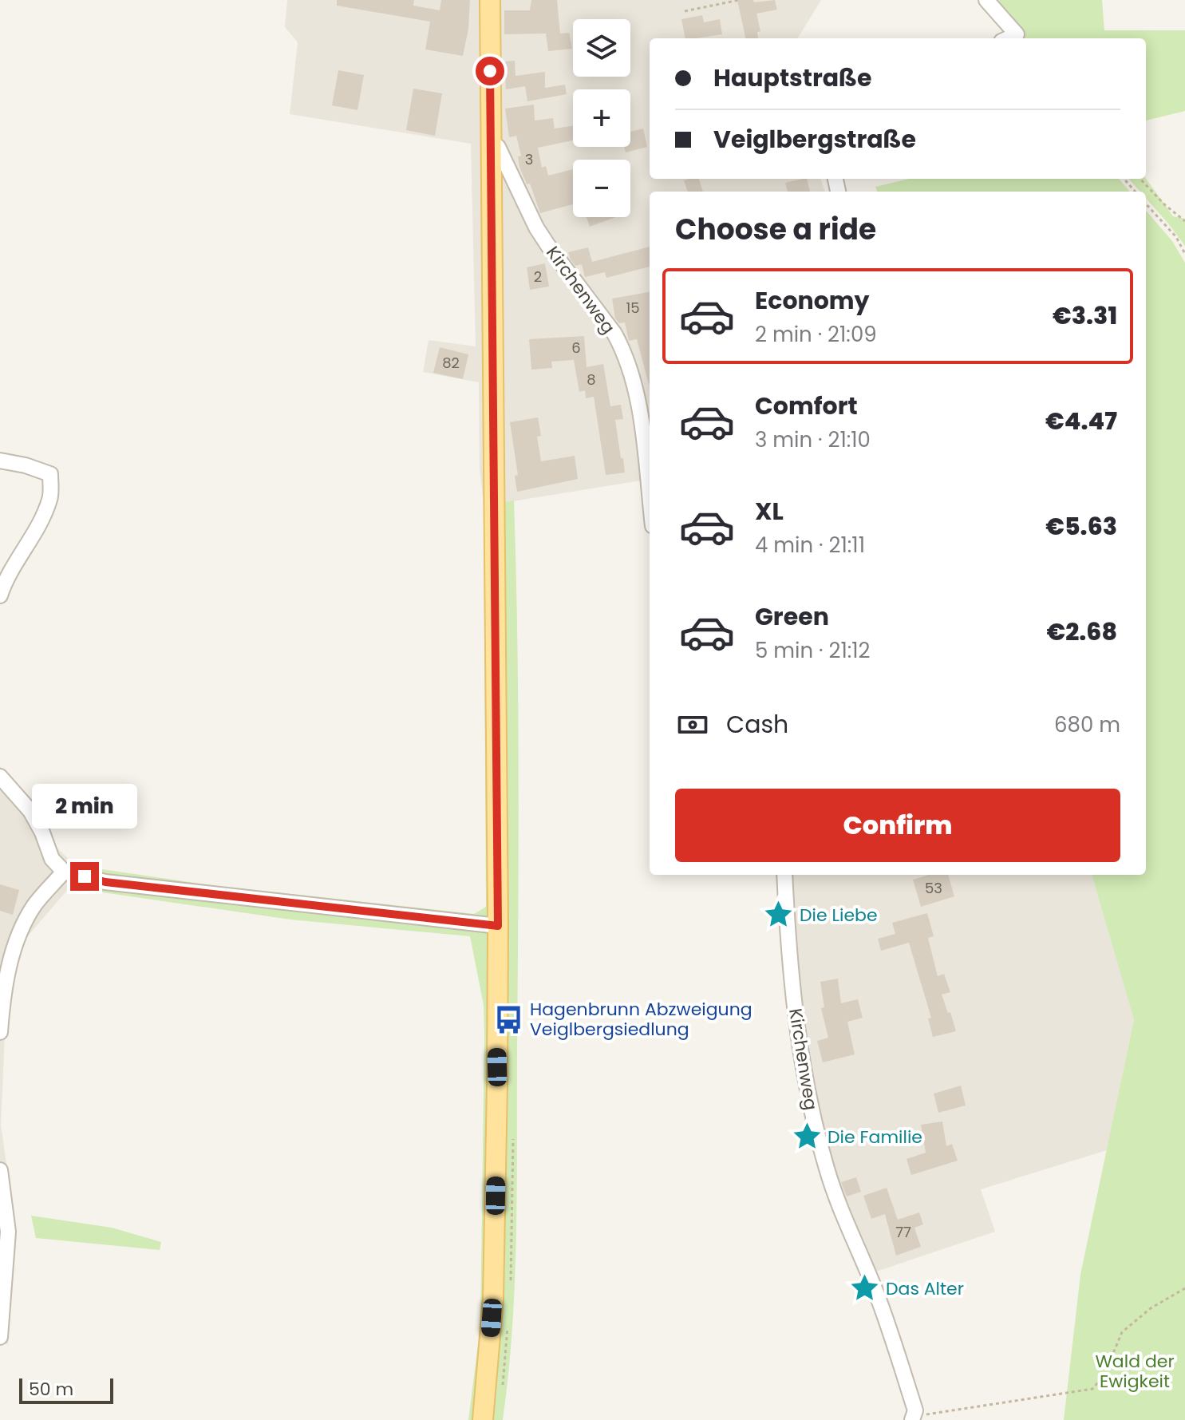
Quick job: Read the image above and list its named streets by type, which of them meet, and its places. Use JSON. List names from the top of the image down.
{
  "streets": {
    "street": ["Kirchenweg"]
  },
  "parks": ["Wald der Ewigkeit"],
  "places": {
    "place": ["Die Liebe", "Die Familie", "Das Alter"],
    "bus stop": ["Hagenbrunn Abzweigung Veiglbergsiedlung"]
  },
  "house_numbers": [
    "3",
    "2",
    "15",
    "6",
    "82",
    "8",
    "53",
    "77"
  ],
  "scale_bar": "50 m",
  "page": {
    "map_buttons": ["+", "−"],
    "banner": ["Hauptstraße", "Veiglbergstraße"],
    "heading": "Choose a ride",
    "list": [
      {
        "name": "Economy",
        "note": "2 min · 21:09",
        "value": "€3.31"
      },
      {
        "name": "Comfort",
        "note": "3 min · 21:10",
        "value": "€4.47"
      },
      {
        "name": "XL",
        "note": "4 min · 21:11",
        "value": "€5.63"
      },
      {
        "name": "Green",
        "note": "5 min · 21:12",
        "value": "€2.68"
      }
    ],
    "pay": ["Cash", "680 m"],
    "buttons": "Confirm",
    "bubble": "2 min",
    "scale": "50 m"
  }
}
